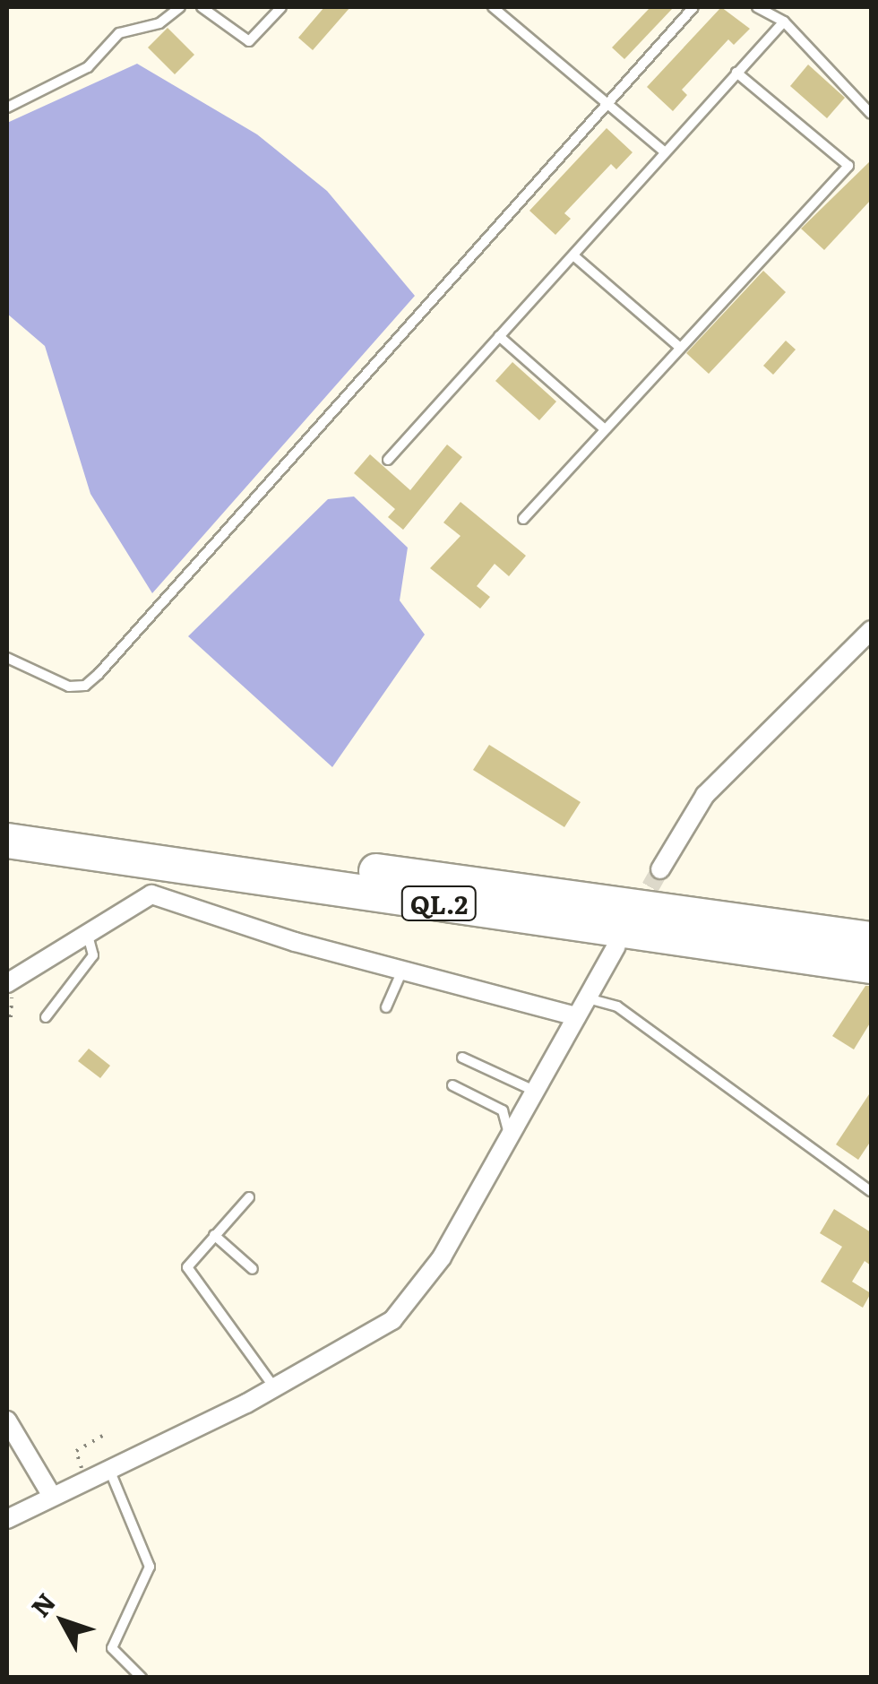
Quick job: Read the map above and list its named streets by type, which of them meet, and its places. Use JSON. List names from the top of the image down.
{
  "streets": {
    "highway": ["QL.2"]
  },
  "north": "top left"
}
